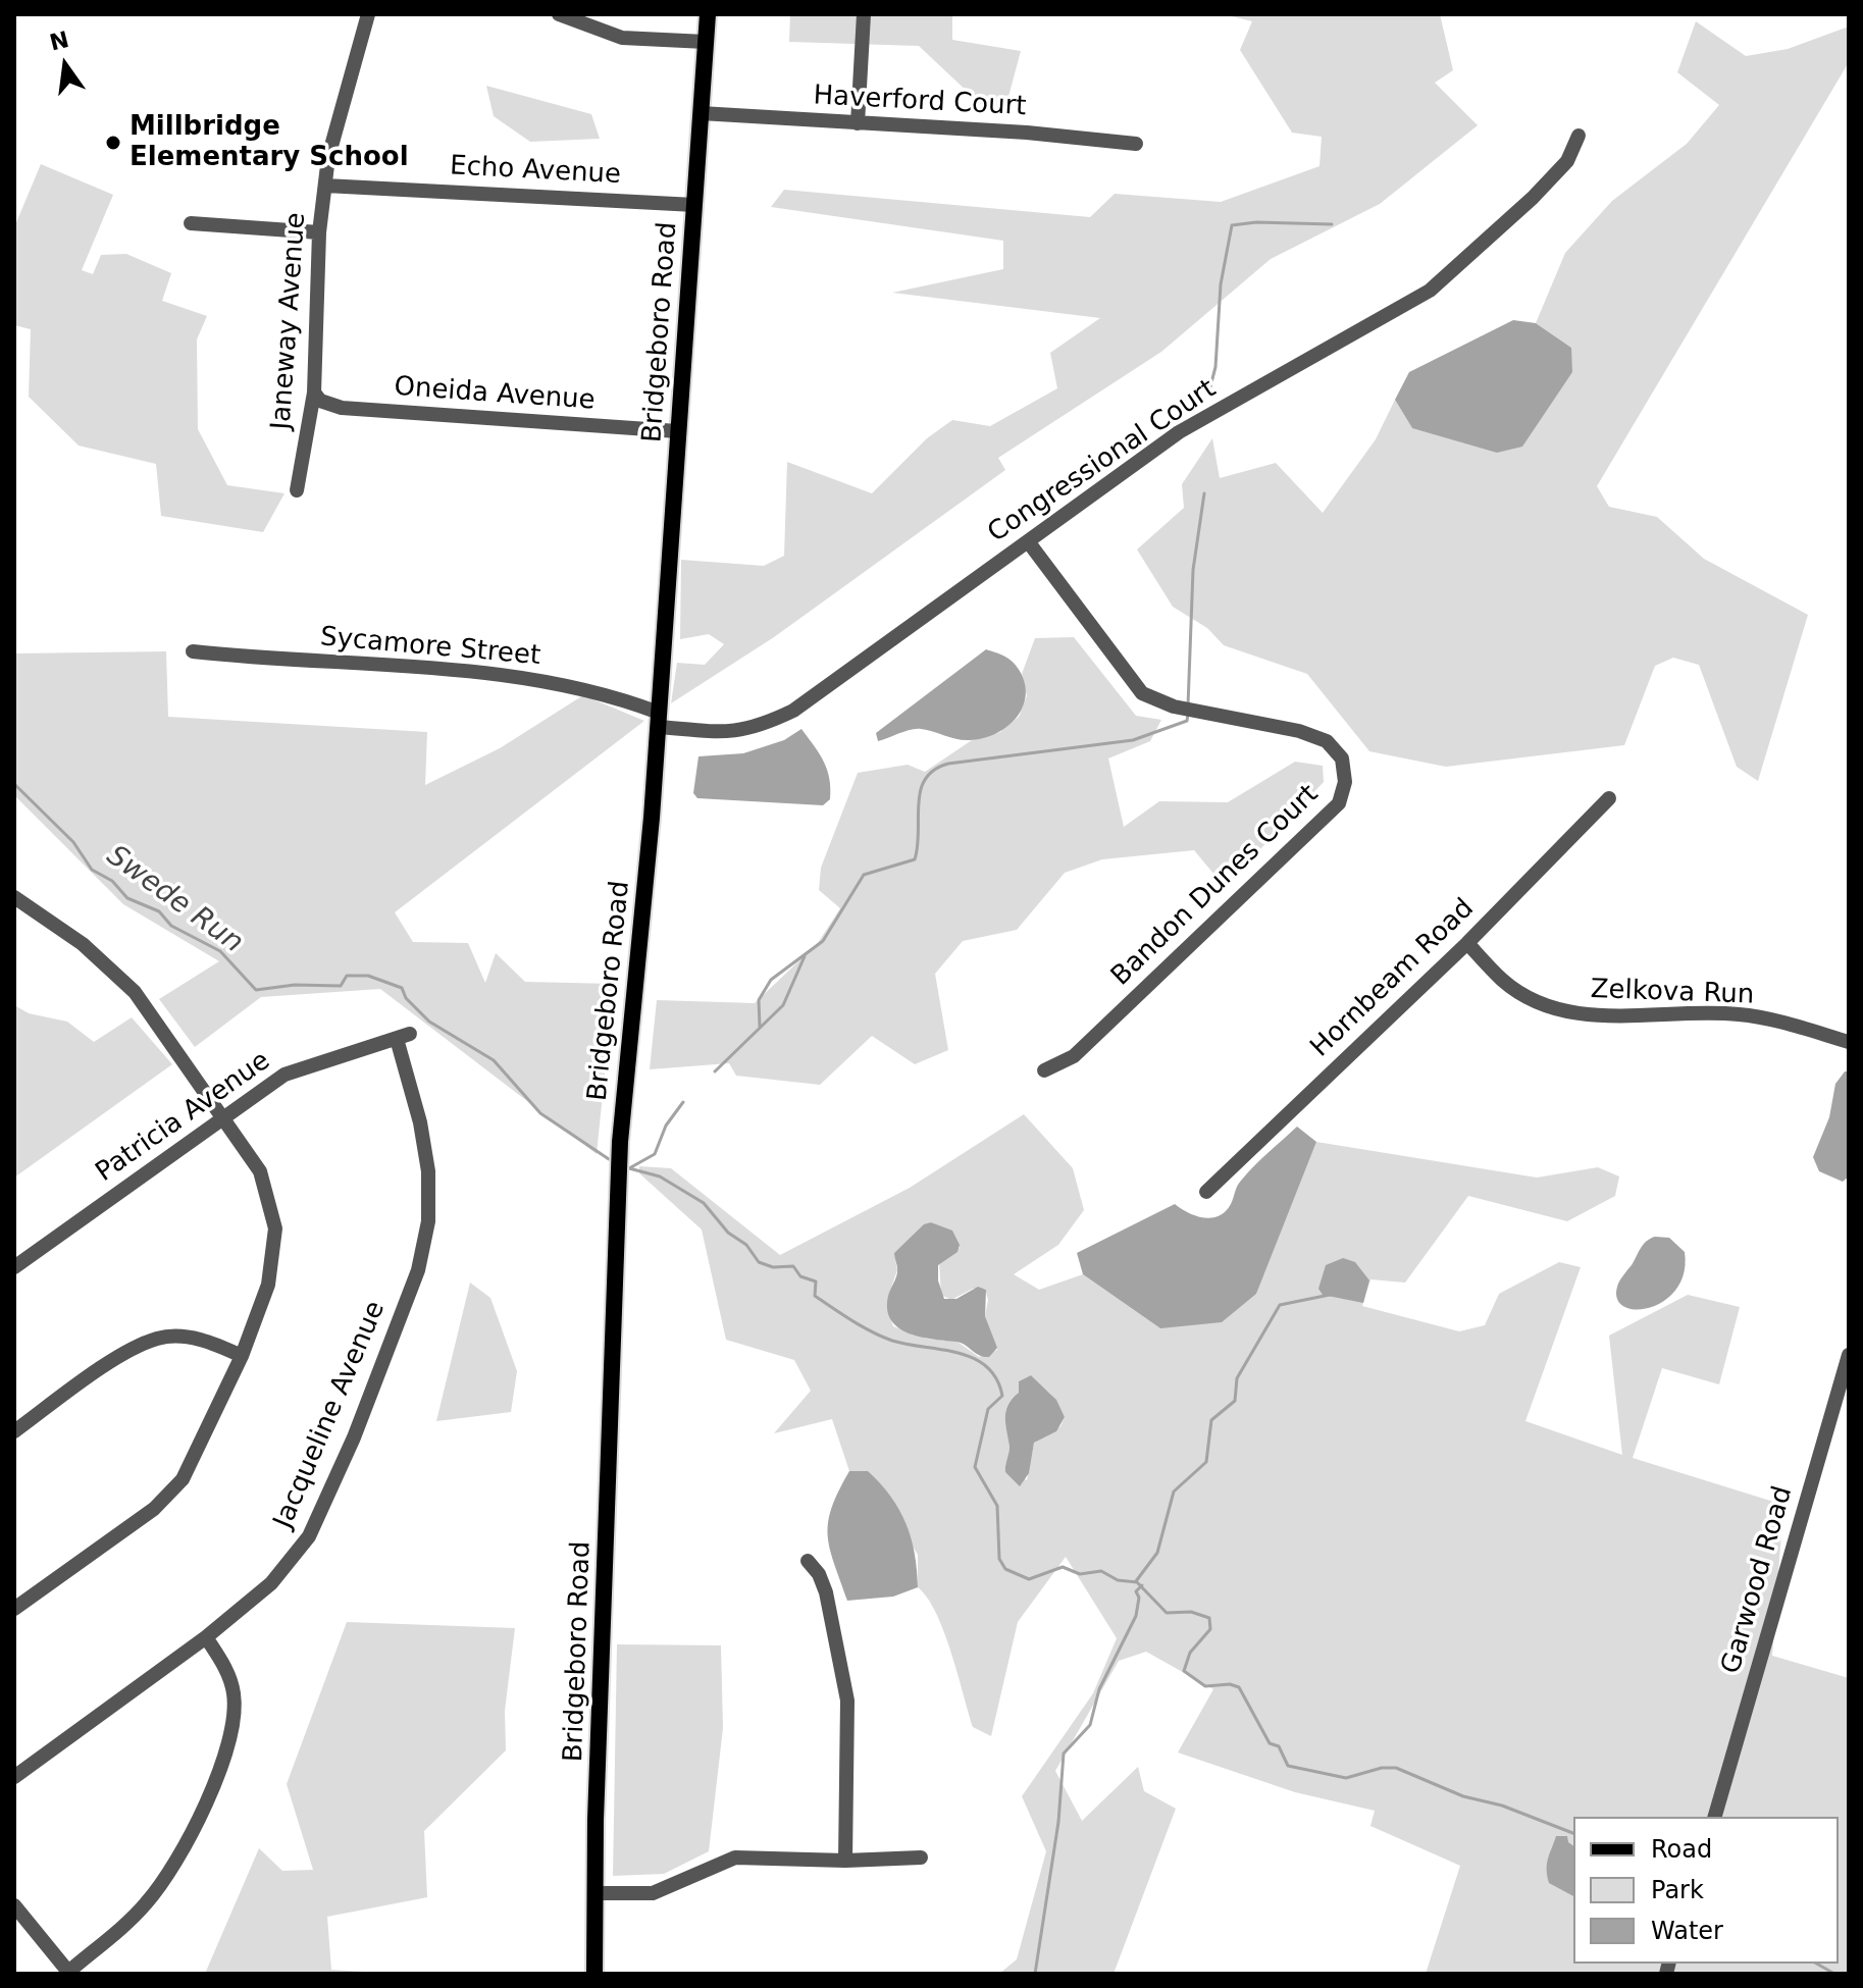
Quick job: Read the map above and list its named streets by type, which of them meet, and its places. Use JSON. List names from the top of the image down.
{
  "streets": {
    "main road": ["Bridgeboro Road"],
    "street": [
      "Haverford Court",
      "Echo Avenue",
      "Janeway Avenue",
      "Oneida Avenue",
      "Congressional Court",
      "Sycamore Street",
      "Bandon Dunes Court",
      "Hornbeam Road",
      "Zelkova Run",
      "Patricia Avenue",
      "Jacqueline Avenue",
      "Garwood Road"
    ]
  },
  "crossings": [
    ["Haverford Court", "Bridgeboro Road"],
    ["Echo Avenue", "Janeway Avenue"],
    ["Echo Avenue", "Bridgeboro Road"],
    ["Janeway Avenue", "Oneida Avenue"],
    ["Bridgeboro Road", "Oneida Avenue"],
    ["Bridgeboro Road", "Congressional Court"],
    ["Bridgeboro Road", "Sycamore Street"],
    ["Congressional Court", "Sycamore Street"],
    ["Congressional Court", "Bandon Dunes Court"],
    ["Hornbeam Road", "Zelkova Run"],
    ["Patricia Avenue", "Jacqueline Avenue"]
  ],
  "water": ["Swede Run"],
  "places": ["Millbridge Elementary School"],
  "legend": ["Road", "Park", "Water"],
  "north": "top"
}
